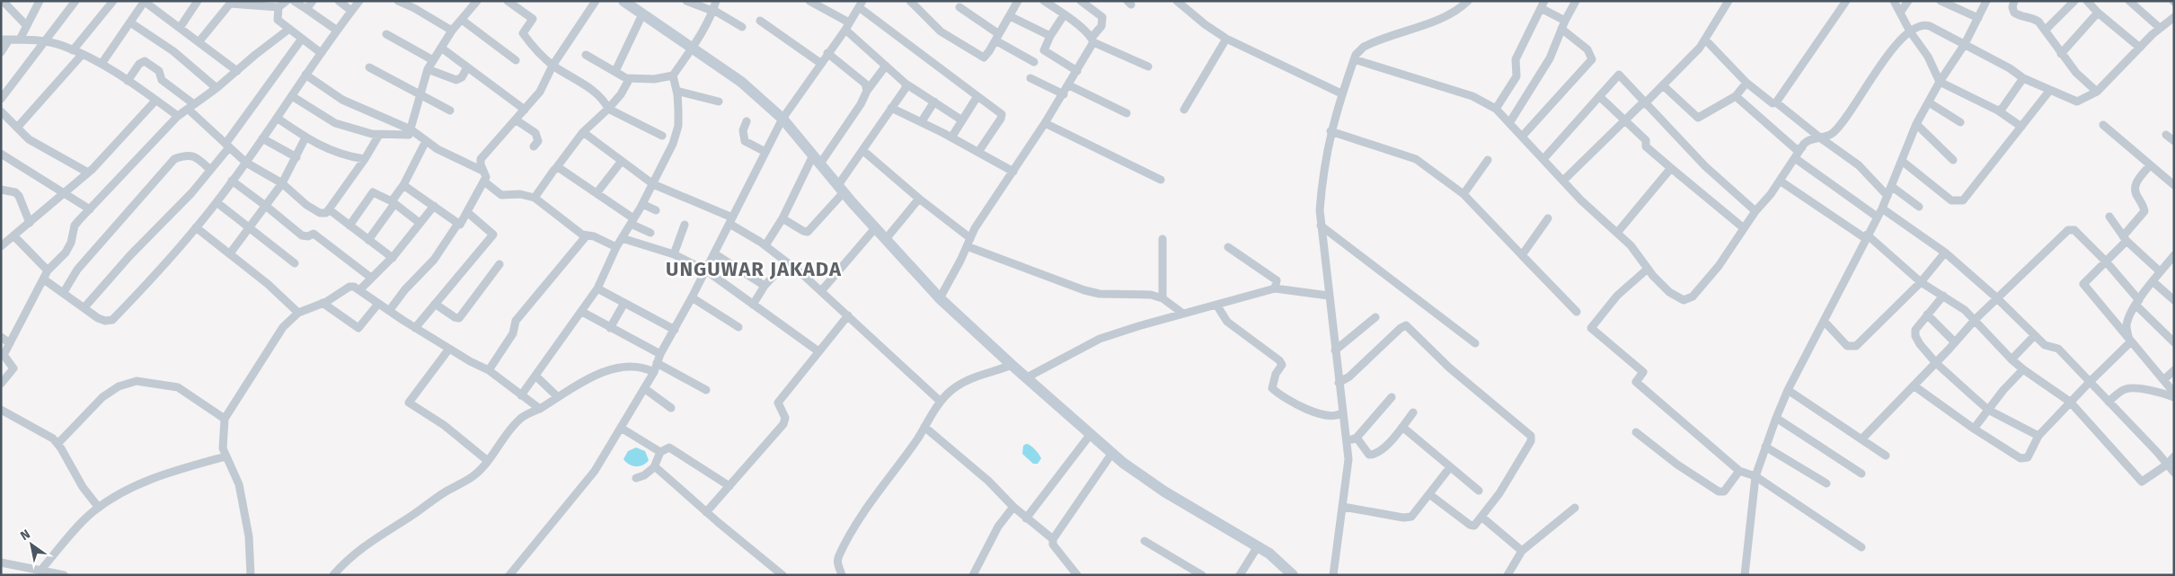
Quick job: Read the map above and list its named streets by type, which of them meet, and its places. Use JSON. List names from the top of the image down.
{
  "districts": ["UNGUWAR JAKADA"],
  "north": "top left"
}
